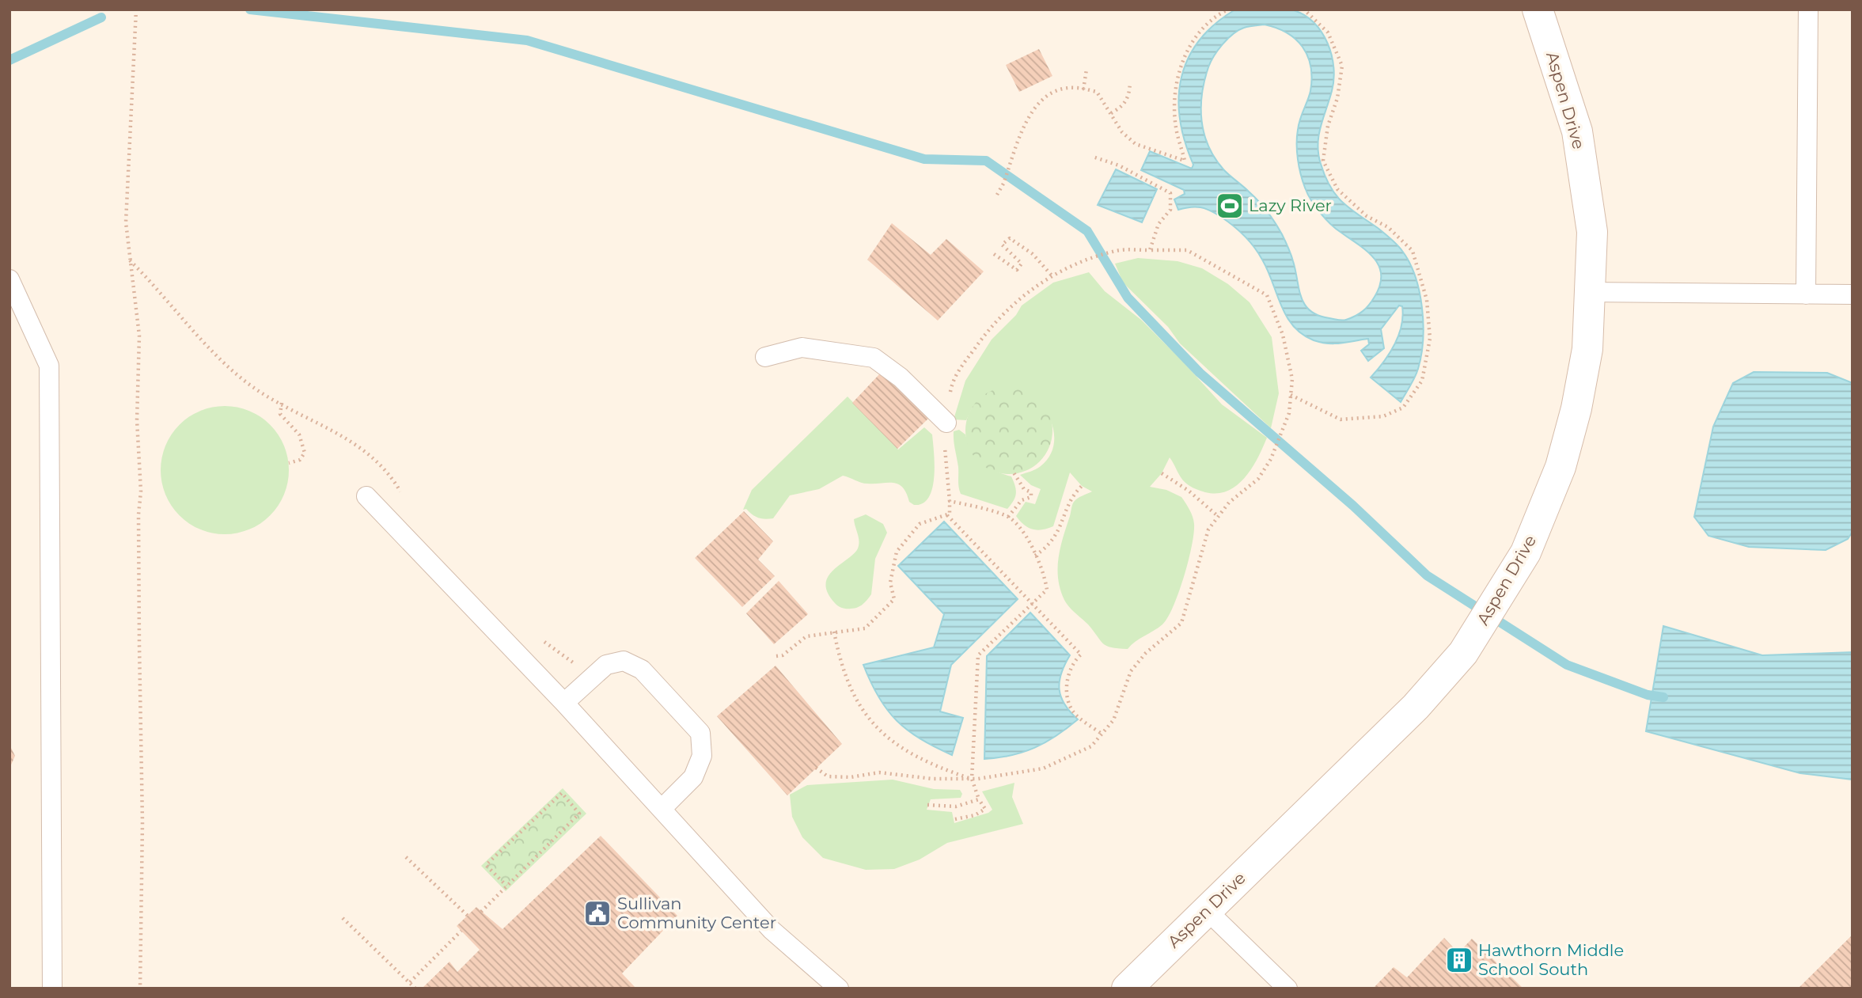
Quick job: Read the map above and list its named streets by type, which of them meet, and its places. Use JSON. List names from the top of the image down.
{
  "streets": {
    "street": ["Aspen Drive"]
  },
  "places": {
    "sports": ["Lazy River"],
    "public building": ["Sullivan Community Center"],
    "building": ["Hawthorn Middle School South"]
  }
}
